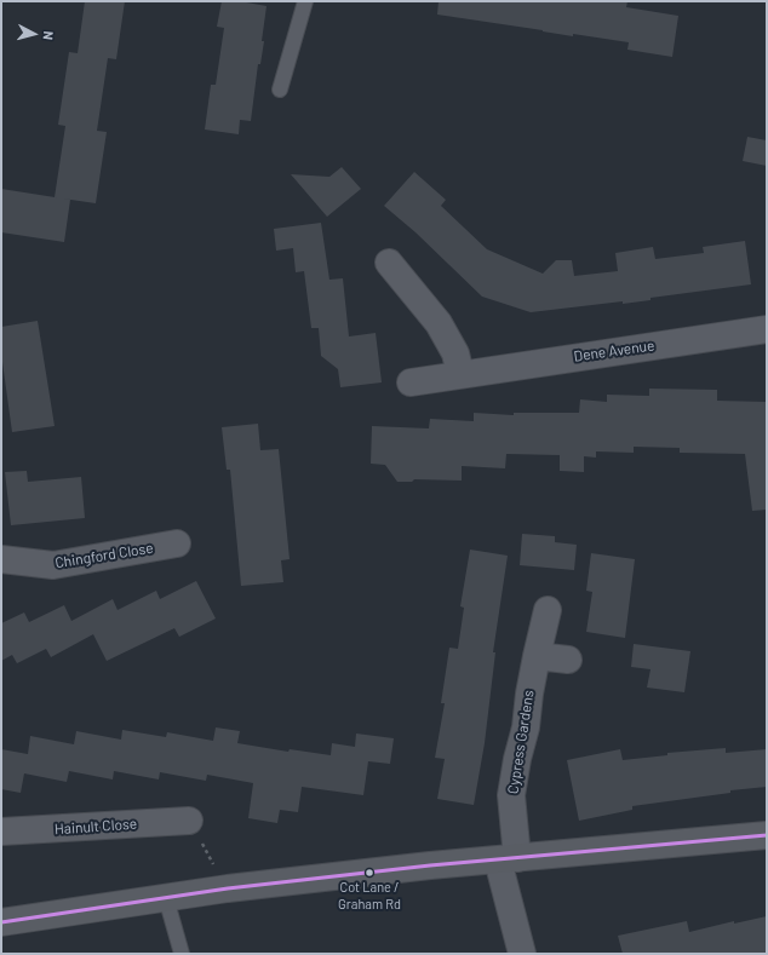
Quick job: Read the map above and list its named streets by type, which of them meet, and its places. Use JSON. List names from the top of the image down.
{
  "streets": {
    "street": [
      "Dene Avenue",
      "Chingford Close",
      "Cypress Gardens",
      "Hainult Close"
    ]
  },
  "places": ["Cot Lane / Graham Rd"],
  "north": "right"
}
